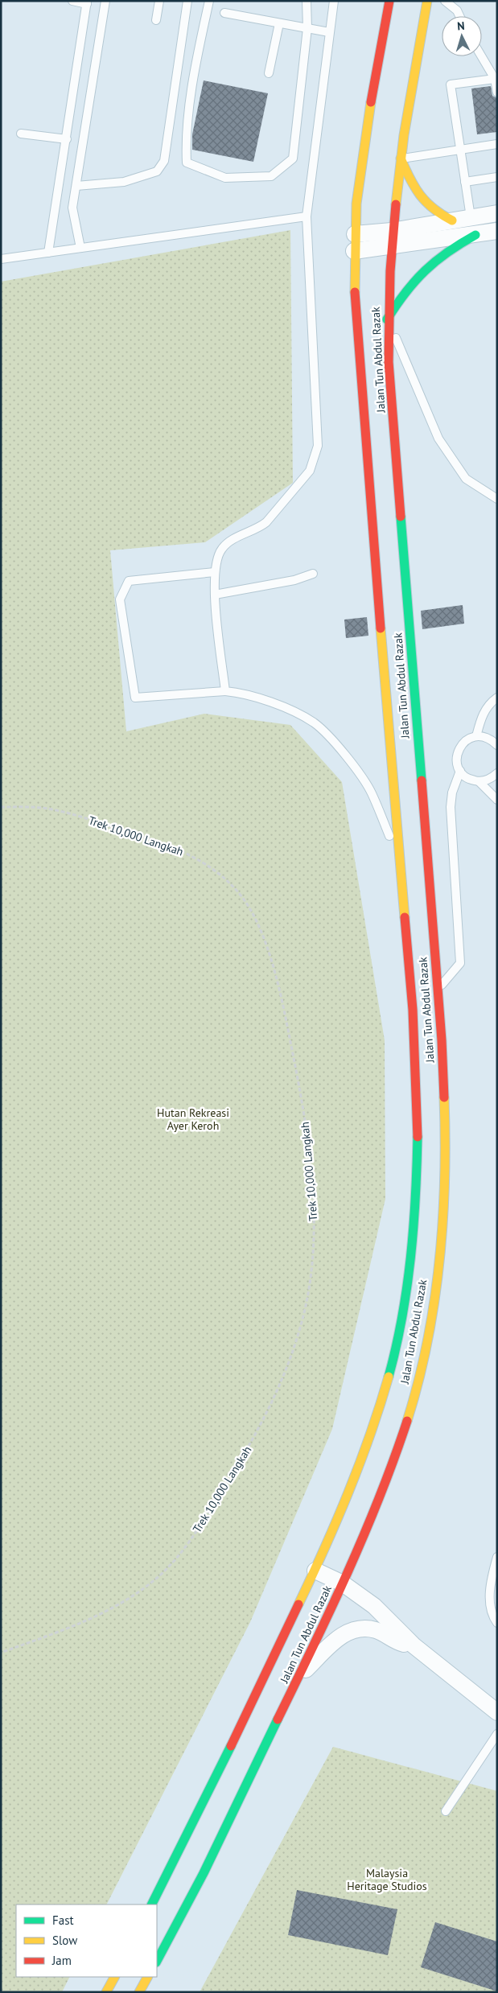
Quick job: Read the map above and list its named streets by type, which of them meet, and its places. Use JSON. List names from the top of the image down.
{
  "streets": {
    "highway": ["Jalan Tun Abdul Razak"],
    "path": ["Trek 10,000 Langkah"]
  },
  "parks": ["Hutan Rekreasi Ayer Keroh", "Malaysia Heritage Studios"],
  "legend": ["Fast", "Slow", "Jam"],
  "north": "top"
}
